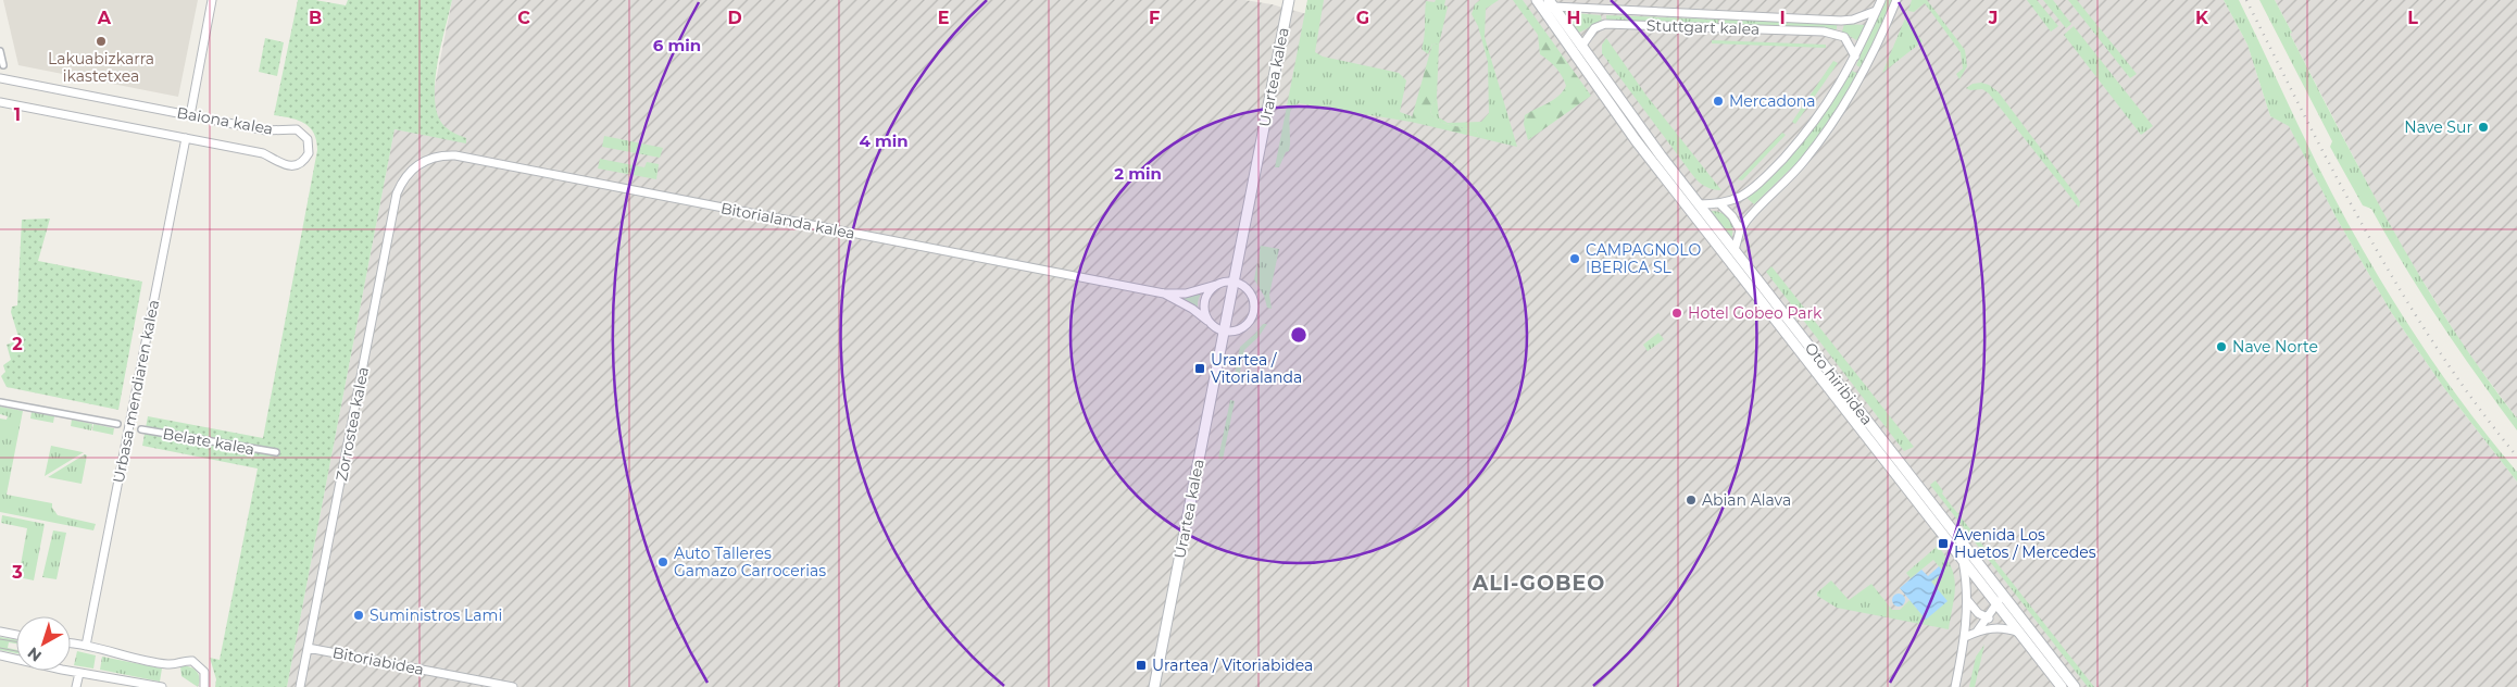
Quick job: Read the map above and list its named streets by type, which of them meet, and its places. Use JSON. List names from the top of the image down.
{
  "streets": {
    "street": [
      "Stuttgart kalea",
      "Urartea kalea",
      "Baiona kalea",
      "Bitorialanda kalea",
      "Oto hiribidea",
      "Urbasa mendiaren kalea",
      "Zorrostea kalea",
      "Belate kalea",
      "Bitoriabidea"
    ]
  },
  "crossings": [
    ["Stuttgart kalea", "Oto hiribidea"],
    ["Baiona kalea", "Urbasa mendiaren kalea"],
    ["Bitorialanda kalea", "Zorrostea kalea"],
    ["Zorrostea kalea", "Bitoriabidea"]
  ],
  "districts": ["ALI-GOBEO"],
  "places": {
    "other": [
      "Lakuabizkarra ikastetxea",
      "Mercadona",
      "Nave Sur",
      "CAMPAGNOLO IBERICA SL",
      "Hotel Gobeo Park",
      "Nave Norte",
      "Abian Alava",
      "Auto Talleres Gamazo Carrocerias",
      "Suministros Lami"
    ],
    "transit": ["Urartea / Vitorialanda", "Avenida Los Huetos / Mercedes", "Urartea / Vitoriabidea"]
  },
  "north": "bottom left",
  "grid": {
    "columns": [
      "A",
      "B",
      "C",
      "D",
      "E",
      "F",
      "G",
      "H",
      "I",
      "J",
      "K",
      "L"
    ],
    "rows": ["1", "2", "3"]
  },
  "rings": ["6 min", "4 min", "2 min"]
}
